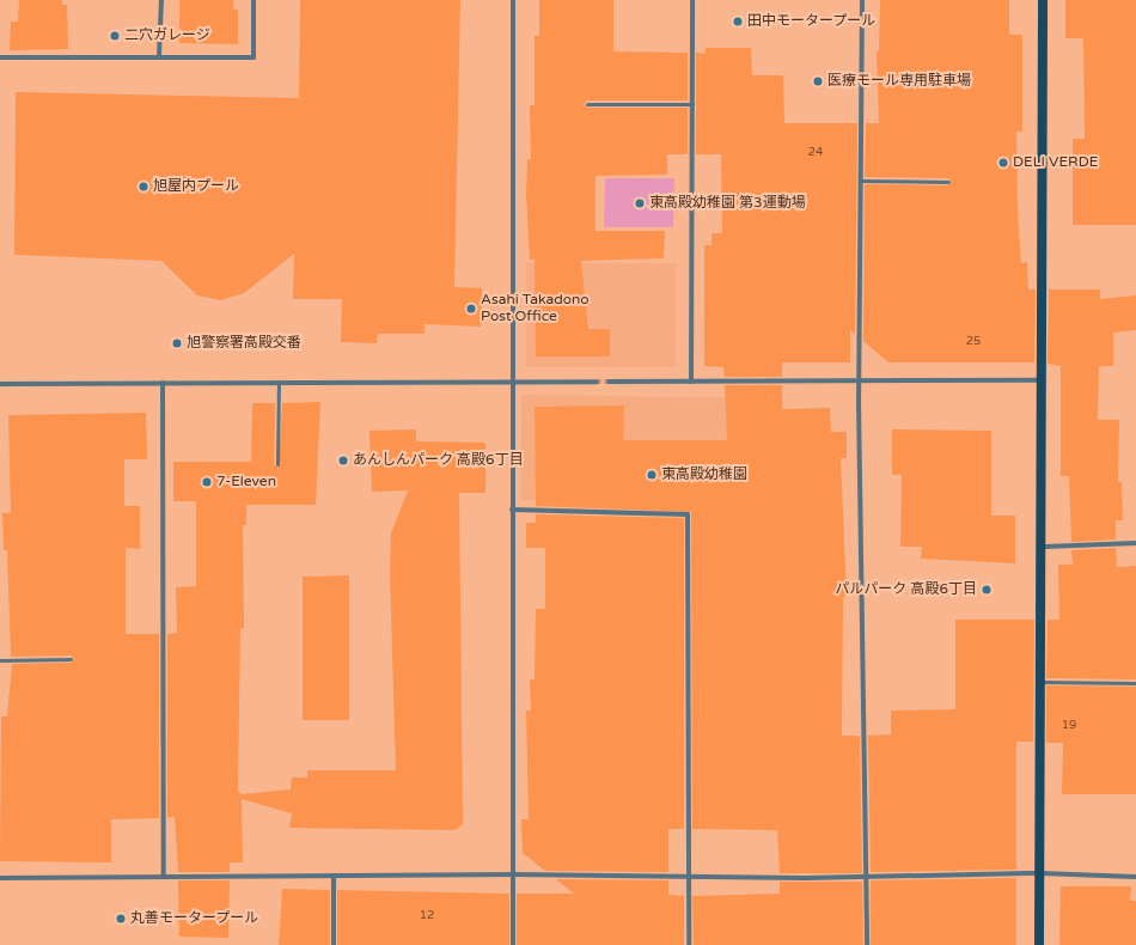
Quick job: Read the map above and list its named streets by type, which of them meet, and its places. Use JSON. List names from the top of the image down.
{
  "places": [
    "田中モータープール",
    "二穴ガレージ",
    "医療モール専用駐車場",
    "DELI VERDE",
    "旭屋内プール",
    "東高殿幼稚園 第3運動場",
    "Asahi Takadono Post Office",
    "旭警察署高殿交番",
    "あんしんパーク 高殿6丁目",
    "東高殿幼稚園",
    "7-Eleven",
    "パルパーク 高殿6丁目",
    "丸善モータープール"
  ],
  "house_numbers": [
    "24",
    "25",
    "19",
    "12"
  ]
}
